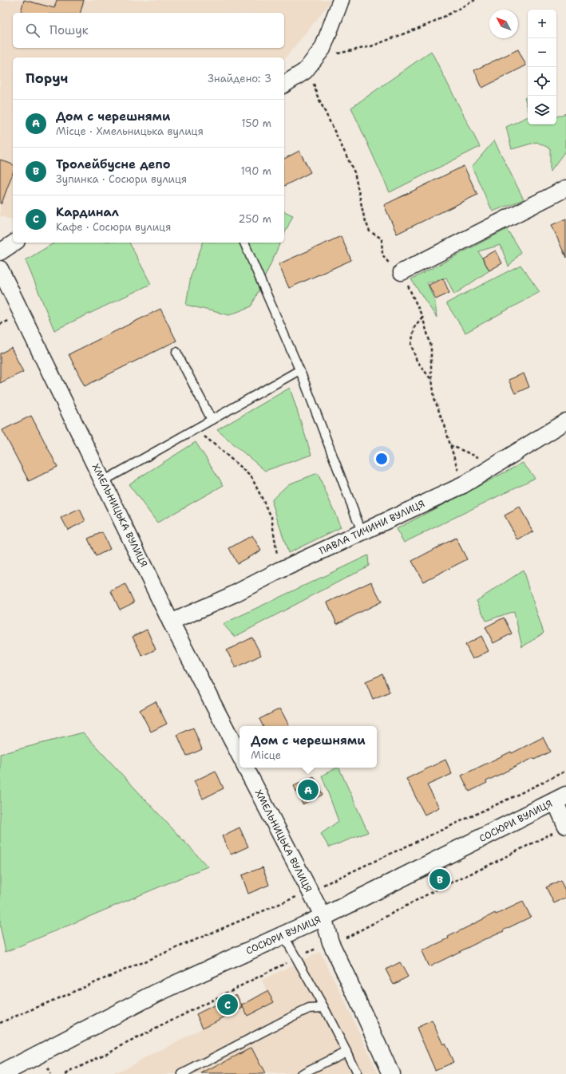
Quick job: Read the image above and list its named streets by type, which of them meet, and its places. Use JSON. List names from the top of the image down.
{
  "streets": {
    "main road": ["СОСЮРИ ВУЛИЦЯ"],
    "street": ["ХМЕЛЬНИЦЬКА ВУЛИЦЯ", "ПАВЛА ТИЧИНИ ВУЛИЦЯ"]
  },
  "crossings": [
    ["ХМЕЛЬНИЦЬКА ВУЛИЦЯ", "ПАВЛА ТИЧИНИ ВУЛИЦЯ"],
    ["ХМЕЛЬНИЦЬКА ВУЛИЦЯ", "СОСЮРИ ВУЛИЦЯ"]
  ],
  "north": "top left",
  "page": {
    "map_buttons": ["+", "−"],
    "search": "Пошук",
    "heading": ["Поруч", "Знайдено: 3"],
    "list": [
      {
        "mark": "A",
        "name": "Дом с черешнями",
        "note": "Місце · Хмельницька вулиця",
        "value": "150 m"
      },
      {
        "mark": "B",
        "name": "Тролейбусне депо",
        "note": "Зупинка · Сосюри вулиця",
        "value": "190 m"
      },
      {
        "mark": "C",
        "name": "Кардинал",
        "note": "Кафе · Сосюри вулиця",
        "value": "250 m"
      }
    ],
    "popup": ["Дом с черешнями", "Місце"],
    "pins": ["A", "B", "C"]
  }
}
